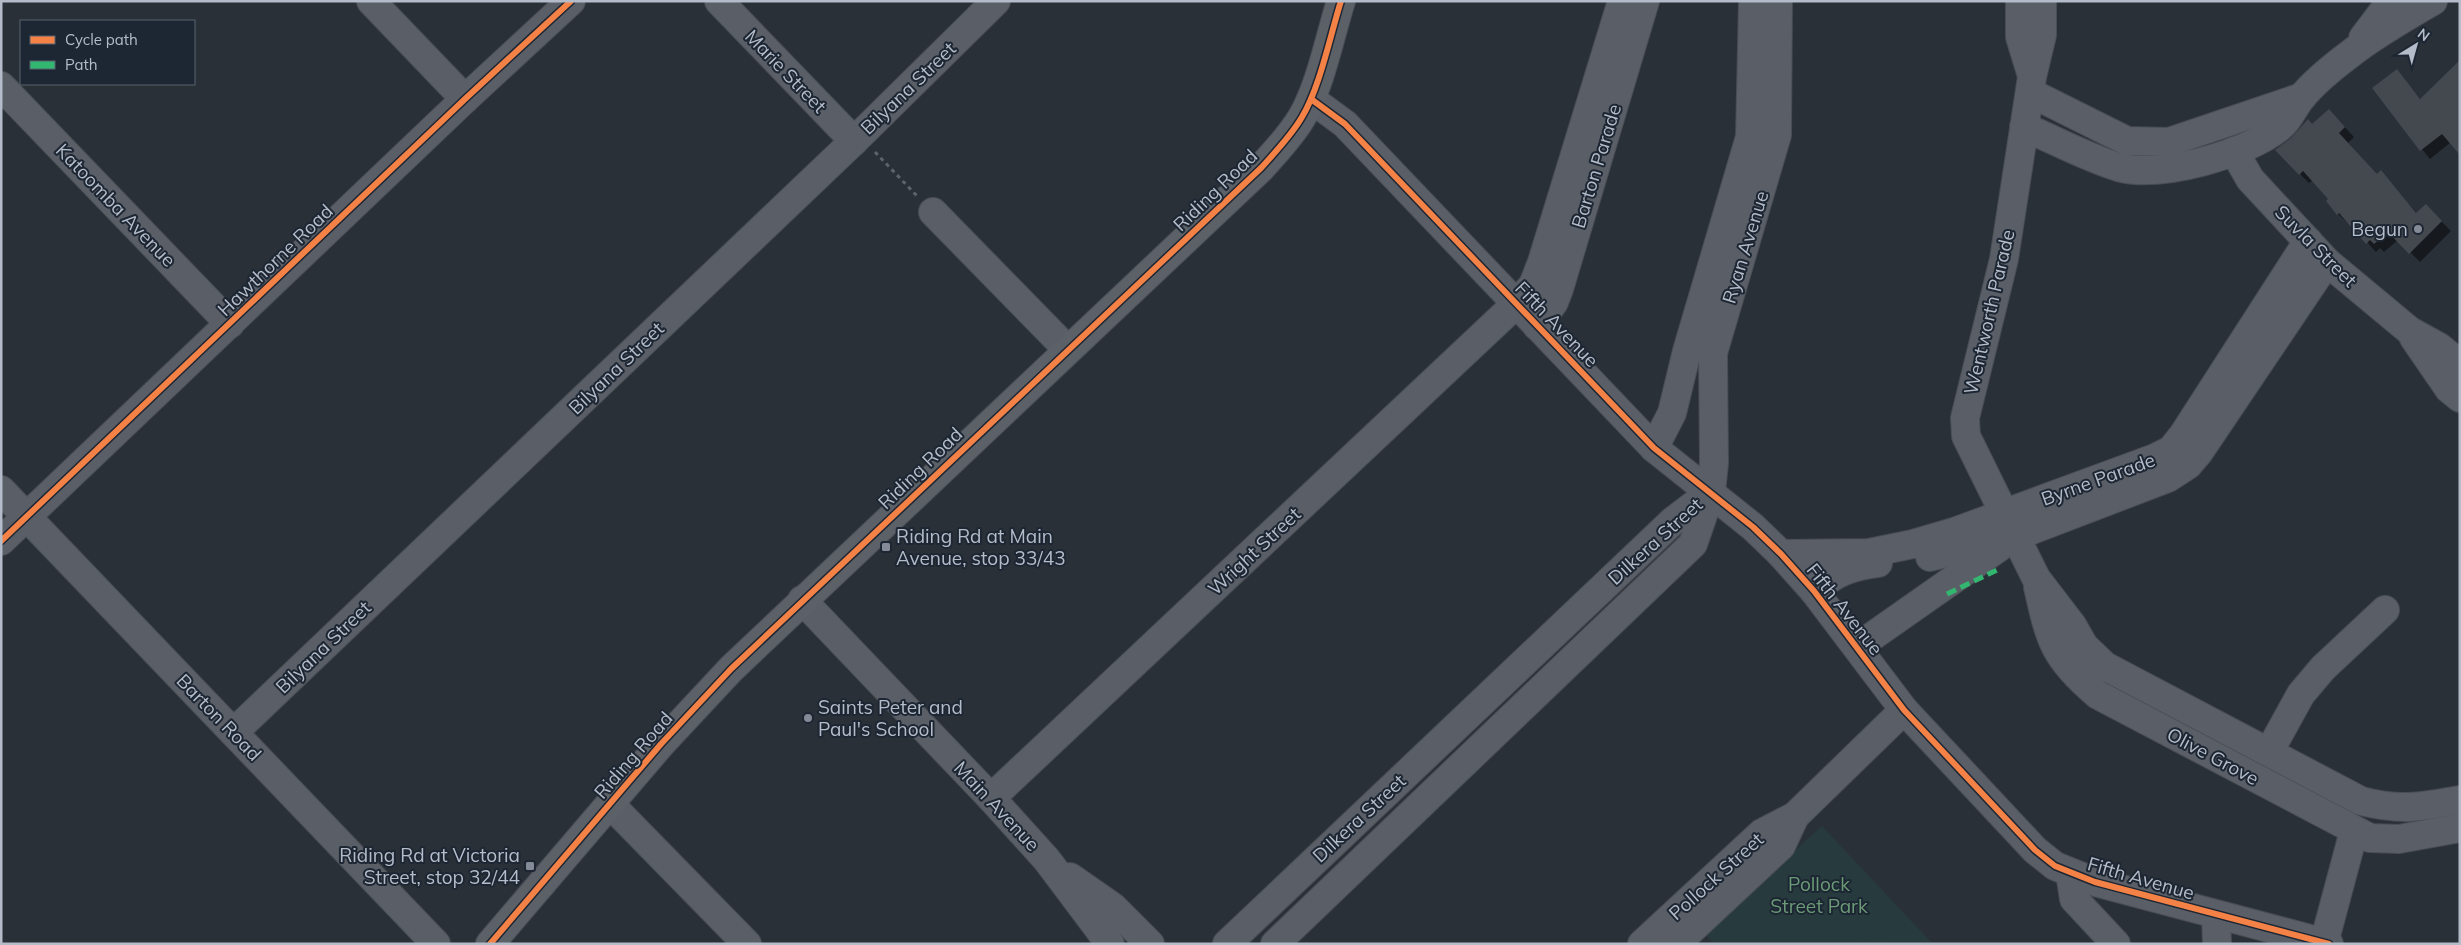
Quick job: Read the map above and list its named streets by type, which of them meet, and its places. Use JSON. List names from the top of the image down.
{
  "streets": {
    "main road": ["Riding Road"],
    "street": [
      "Marie Street",
      "Bilyana Street",
      "Barton Parade",
      "Katoomba Avenue",
      "Suvla Street",
      "Ryan Avenue",
      "Hawthorne Road",
      "Wentworth Parade",
      "Fifth Avenue",
      "Byrne Parade",
      "Dilkera Street",
      "Wright Street",
      "Barton Road",
      "Olive Grove",
      "Main Avenue",
      "Pollock Street"
    ]
  },
  "crossings": [
    ["Marie Street", "Bilyana Street"],
    ["Bilyana Street", "Barton Road"],
    ["Barton Parade", "Fifth Avenue"],
    ["Barton Parade", "Wright Street"],
    ["Riding Road", "Fifth Avenue"],
    ["Riding Road", "Main Avenue"],
    ["Katoomba Avenue", "Hawthorne Road"],
    ["Suvla Street", "Byrne Parade"],
    ["Ryan Avenue", "Fifth Avenue"],
    ["Ryan Avenue", "Dilkera Street"],
    ["Hawthorne Road", "Barton Road"],
    ["Wentworth Parade", "Byrne Parade"],
    ["Wentworth Parade", "Olive Grove"],
    ["Fifth Avenue", "Byrne Parade"],
    ["Fifth Avenue", "Dilkera Street"],
    ["Fifth Avenue", "Wright Street"],
    ["Fifth Avenue", "Pollock Street"],
    ["Byrne Parade", "Olive Grove"],
    ["Wright Street", "Main Avenue"]
  ],
  "parks": ["Pollock Street Park"],
  "places": {
    "other": ["Begun", "Saints Peter and Paul's School"],
    "transit": ["Riding Rd at Main Avenue, stop 33/43", "Riding Rd at Victoria Street, stop 32/44"]
  },
  "legend": ["Cycle path", "Path"],
  "north": "top right"
}
